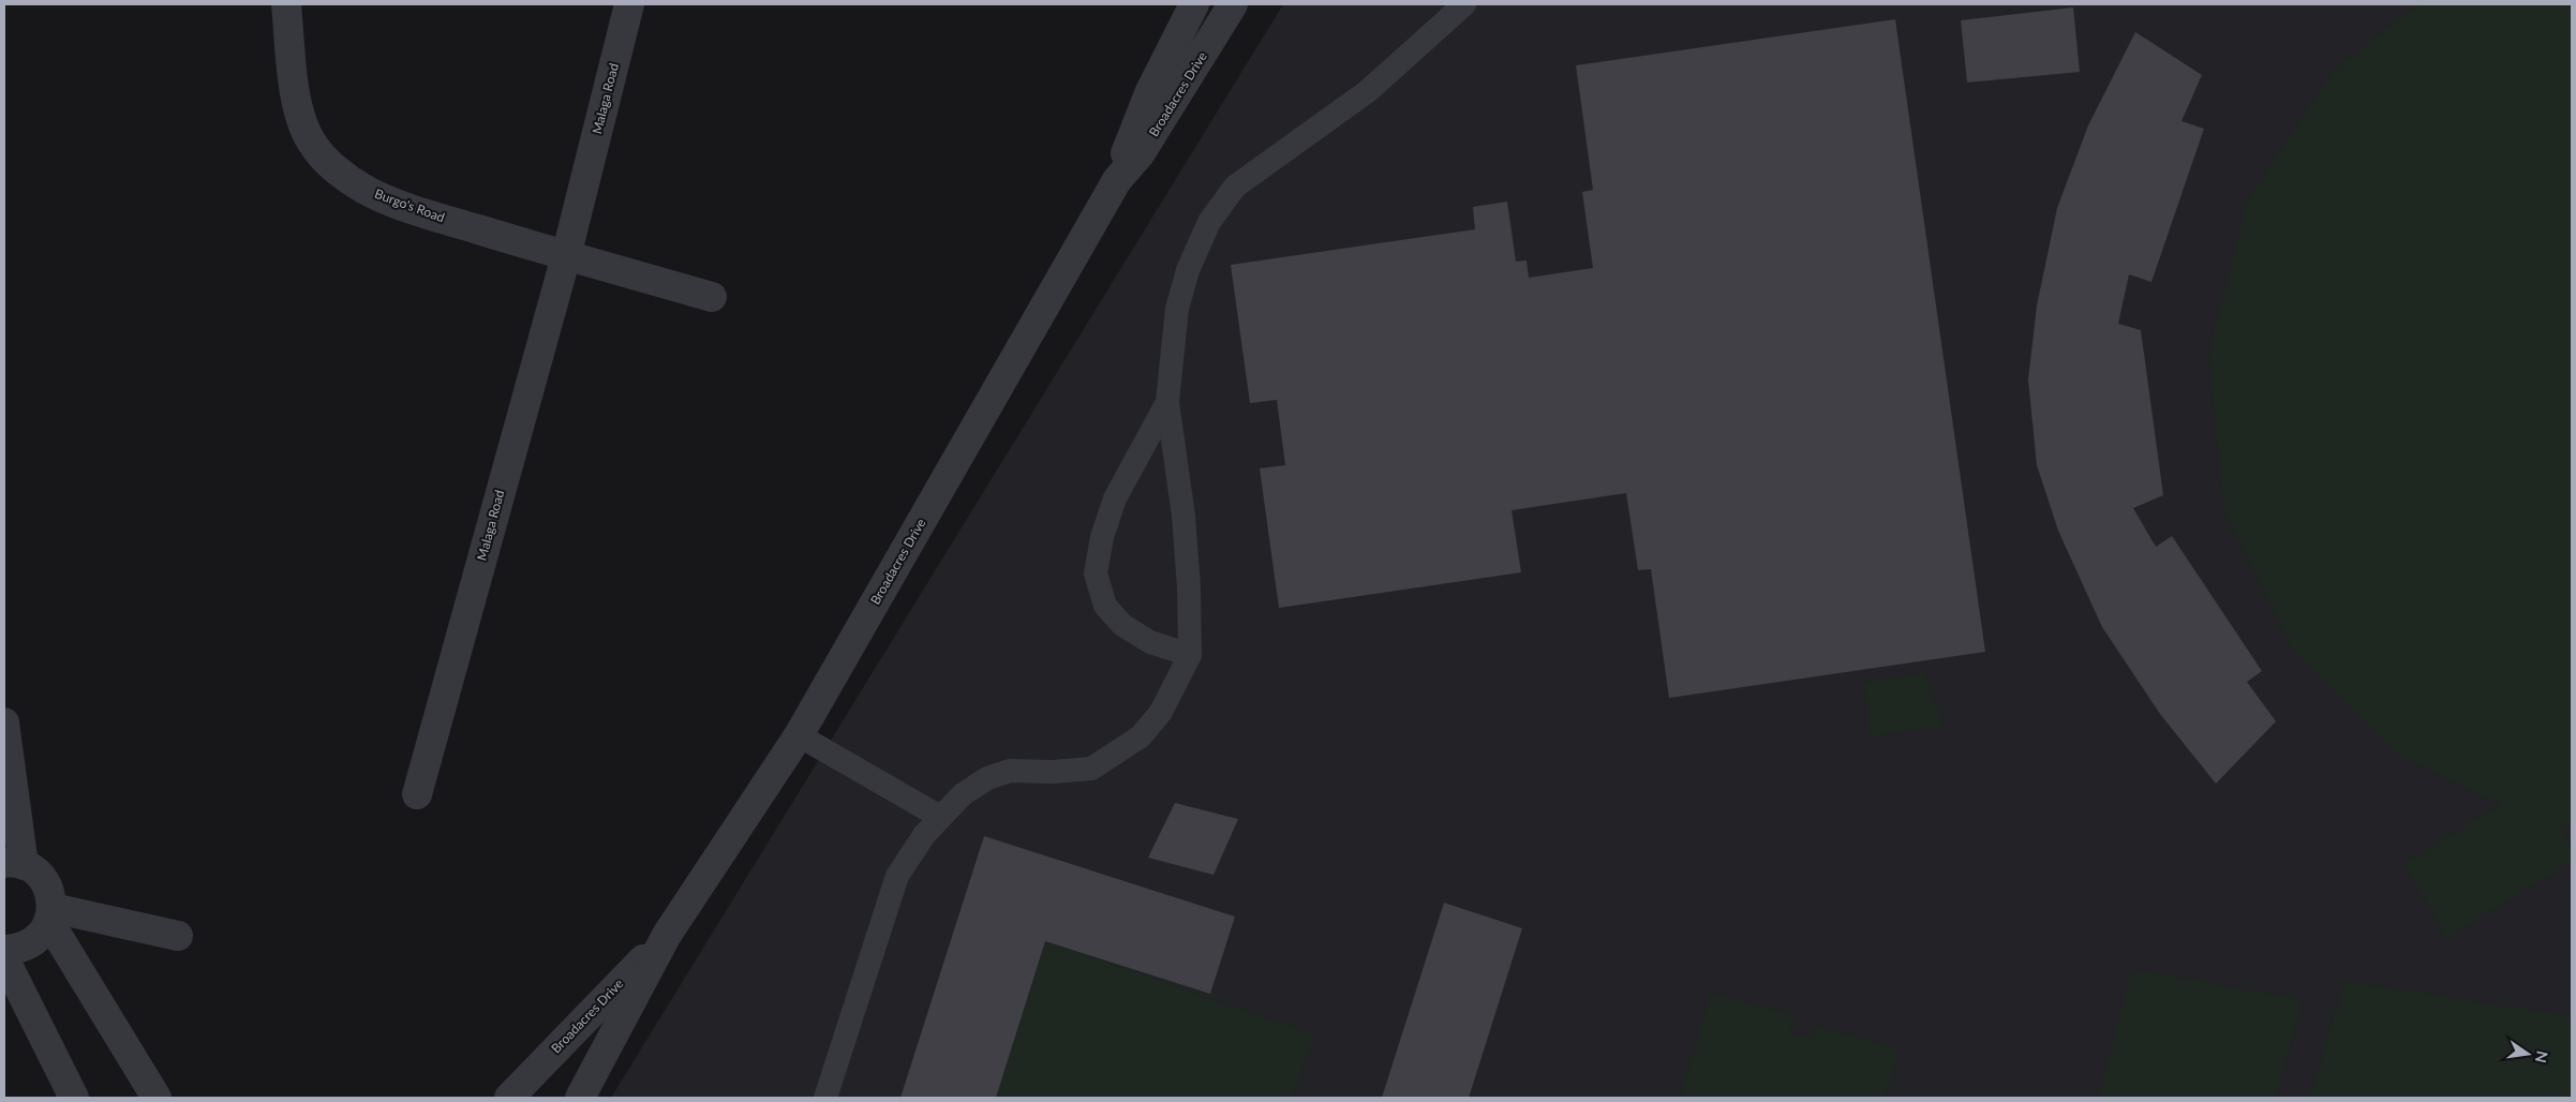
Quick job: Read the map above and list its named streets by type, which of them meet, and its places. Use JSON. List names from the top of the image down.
{
  "streets": {
    "street": ["Broadacres Drive", "Malaga Road", "Burgo's Road"]
  },
  "crossings": [
    ["Malaga Road", "Burgo's Road"]
  ],
  "north": "right"
}
